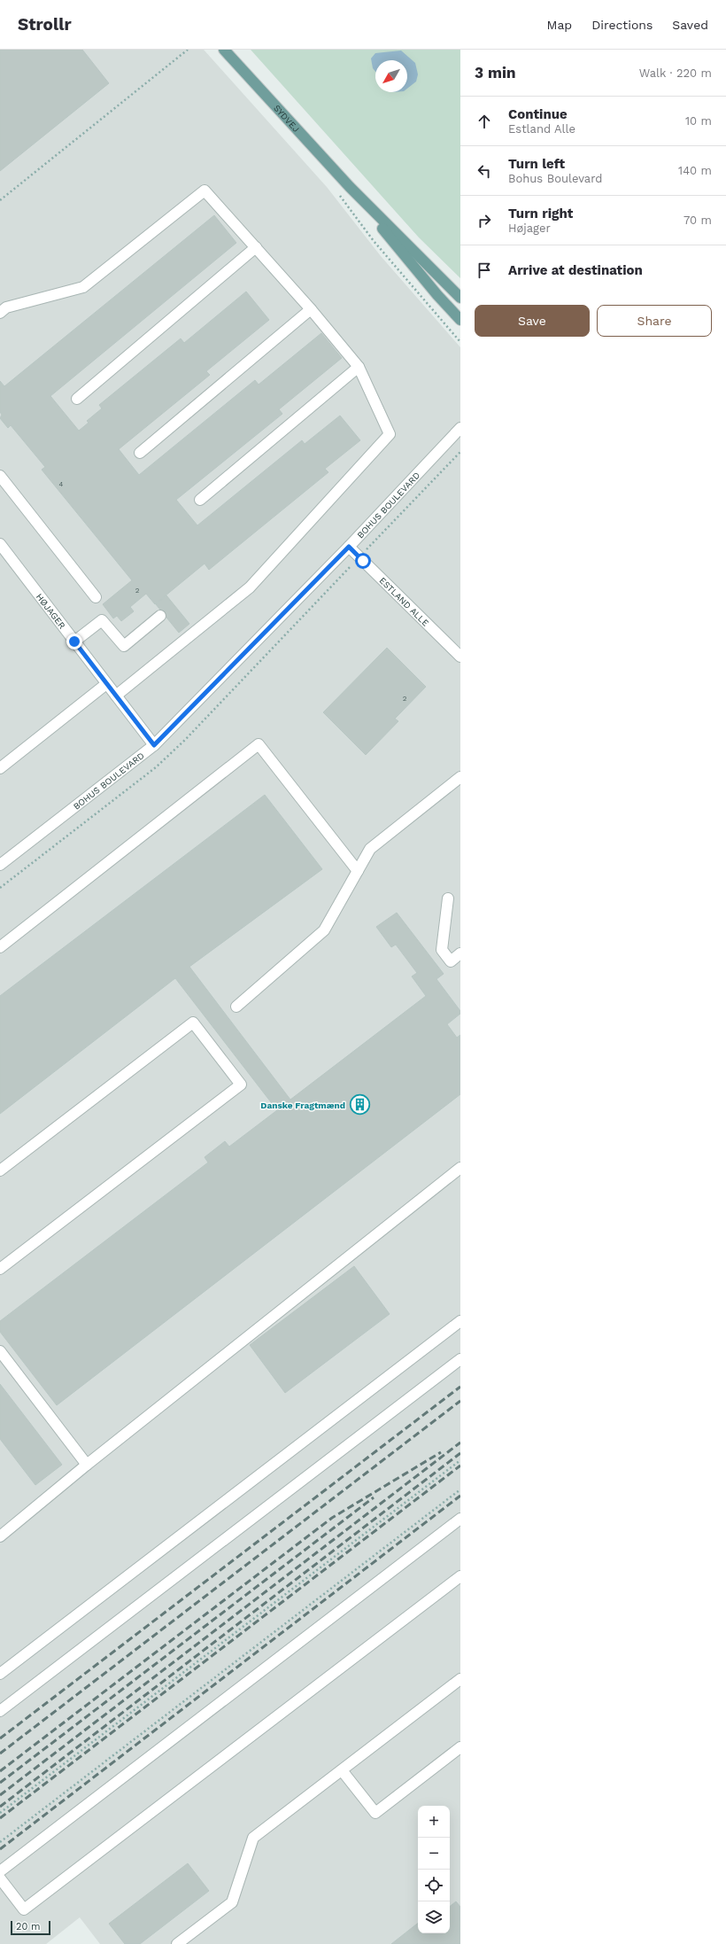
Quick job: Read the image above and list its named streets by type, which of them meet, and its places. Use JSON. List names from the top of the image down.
{
  "streets": {
    "main road": ["SYDVEJ"],
    "street": ["BOHUS BOULEVARD", "ESTLAND ALLE", "HØJAGER"]
  },
  "crossings": [
    ["BOHUS BOULEVARD", "ESTLAND ALLE"],
    ["BOHUS BOULEVARD", "HØJAGER"]
  ],
  "places": {
    "building": ["Danske Fragtmænd"]
  },
  "house_numbers": ["4", "2", "2"],
  "scale_bar": "20 m",
  "north": "bottom left",
  "page": {
    "header": "Strollr",
    "nav": ["Map", "Directions", "Saved"],
    "heading": ["3 min", "Walk · 220 m"],
    "list": [
      ["Continue", "Estland Alle", "10 m"],
      ["Turn left", "Bohus Boulevard", "140 m"],
      ["Turn right", "Højager", "70 m"],
      "Arrive at destination"
    ],
    "buttons": ["Save", "Share"],
    "map_buttons": ["+", "−"],
    "scale": "20 m"
  }
}
